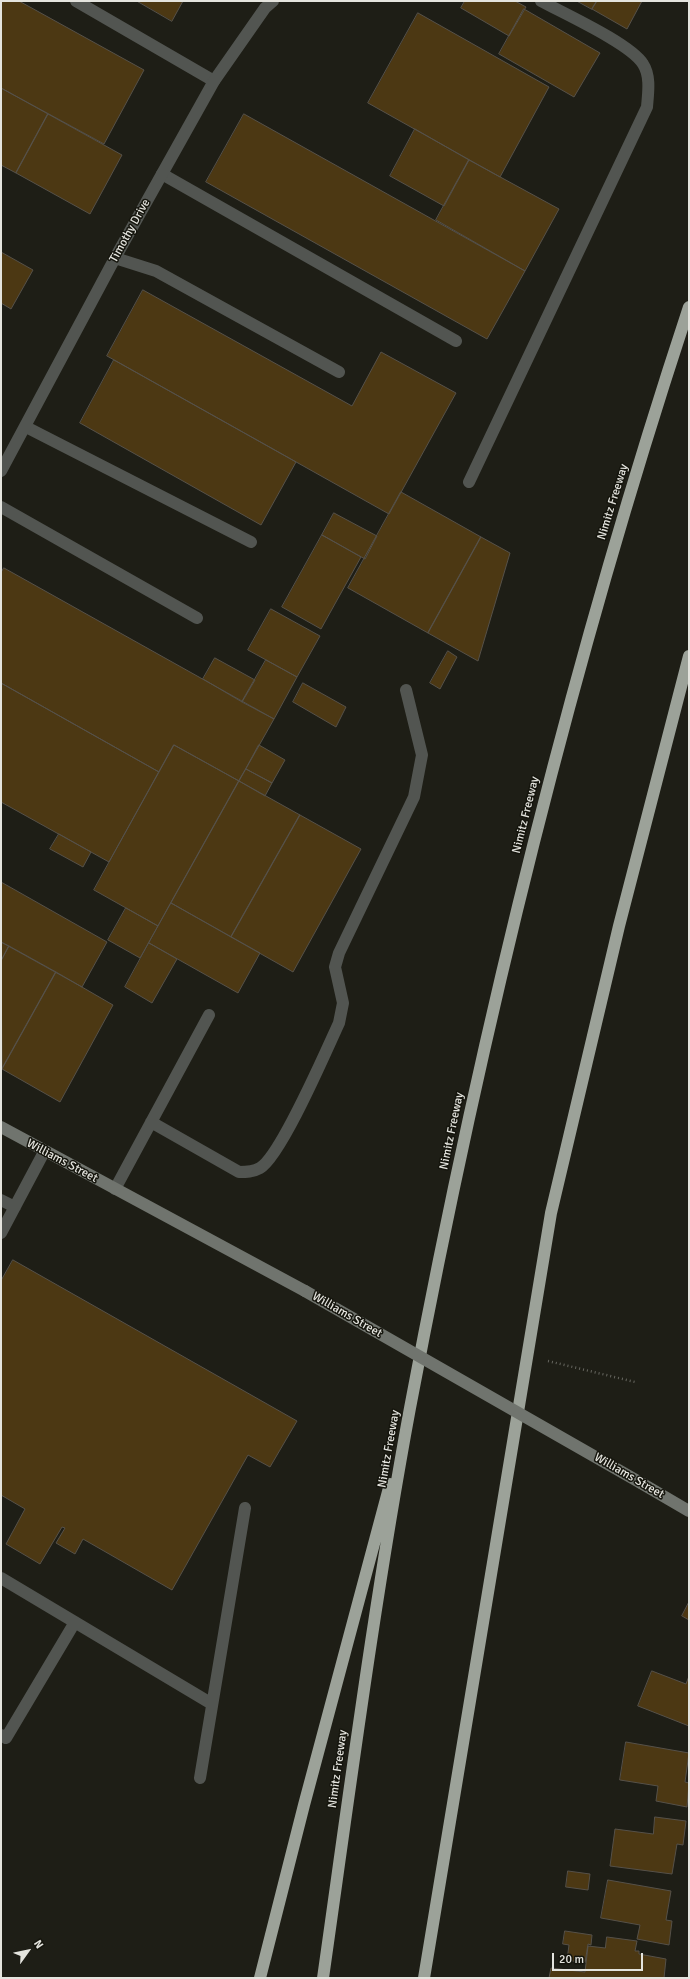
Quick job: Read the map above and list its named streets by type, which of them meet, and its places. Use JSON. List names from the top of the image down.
{
  "streets": {
    "highway": ["Nimitz Freeway"],
    "street": ["Timothy Drive", "Williams Street"]
  },
  "scale_bar": "20 m",
  "north": "top right"
}
